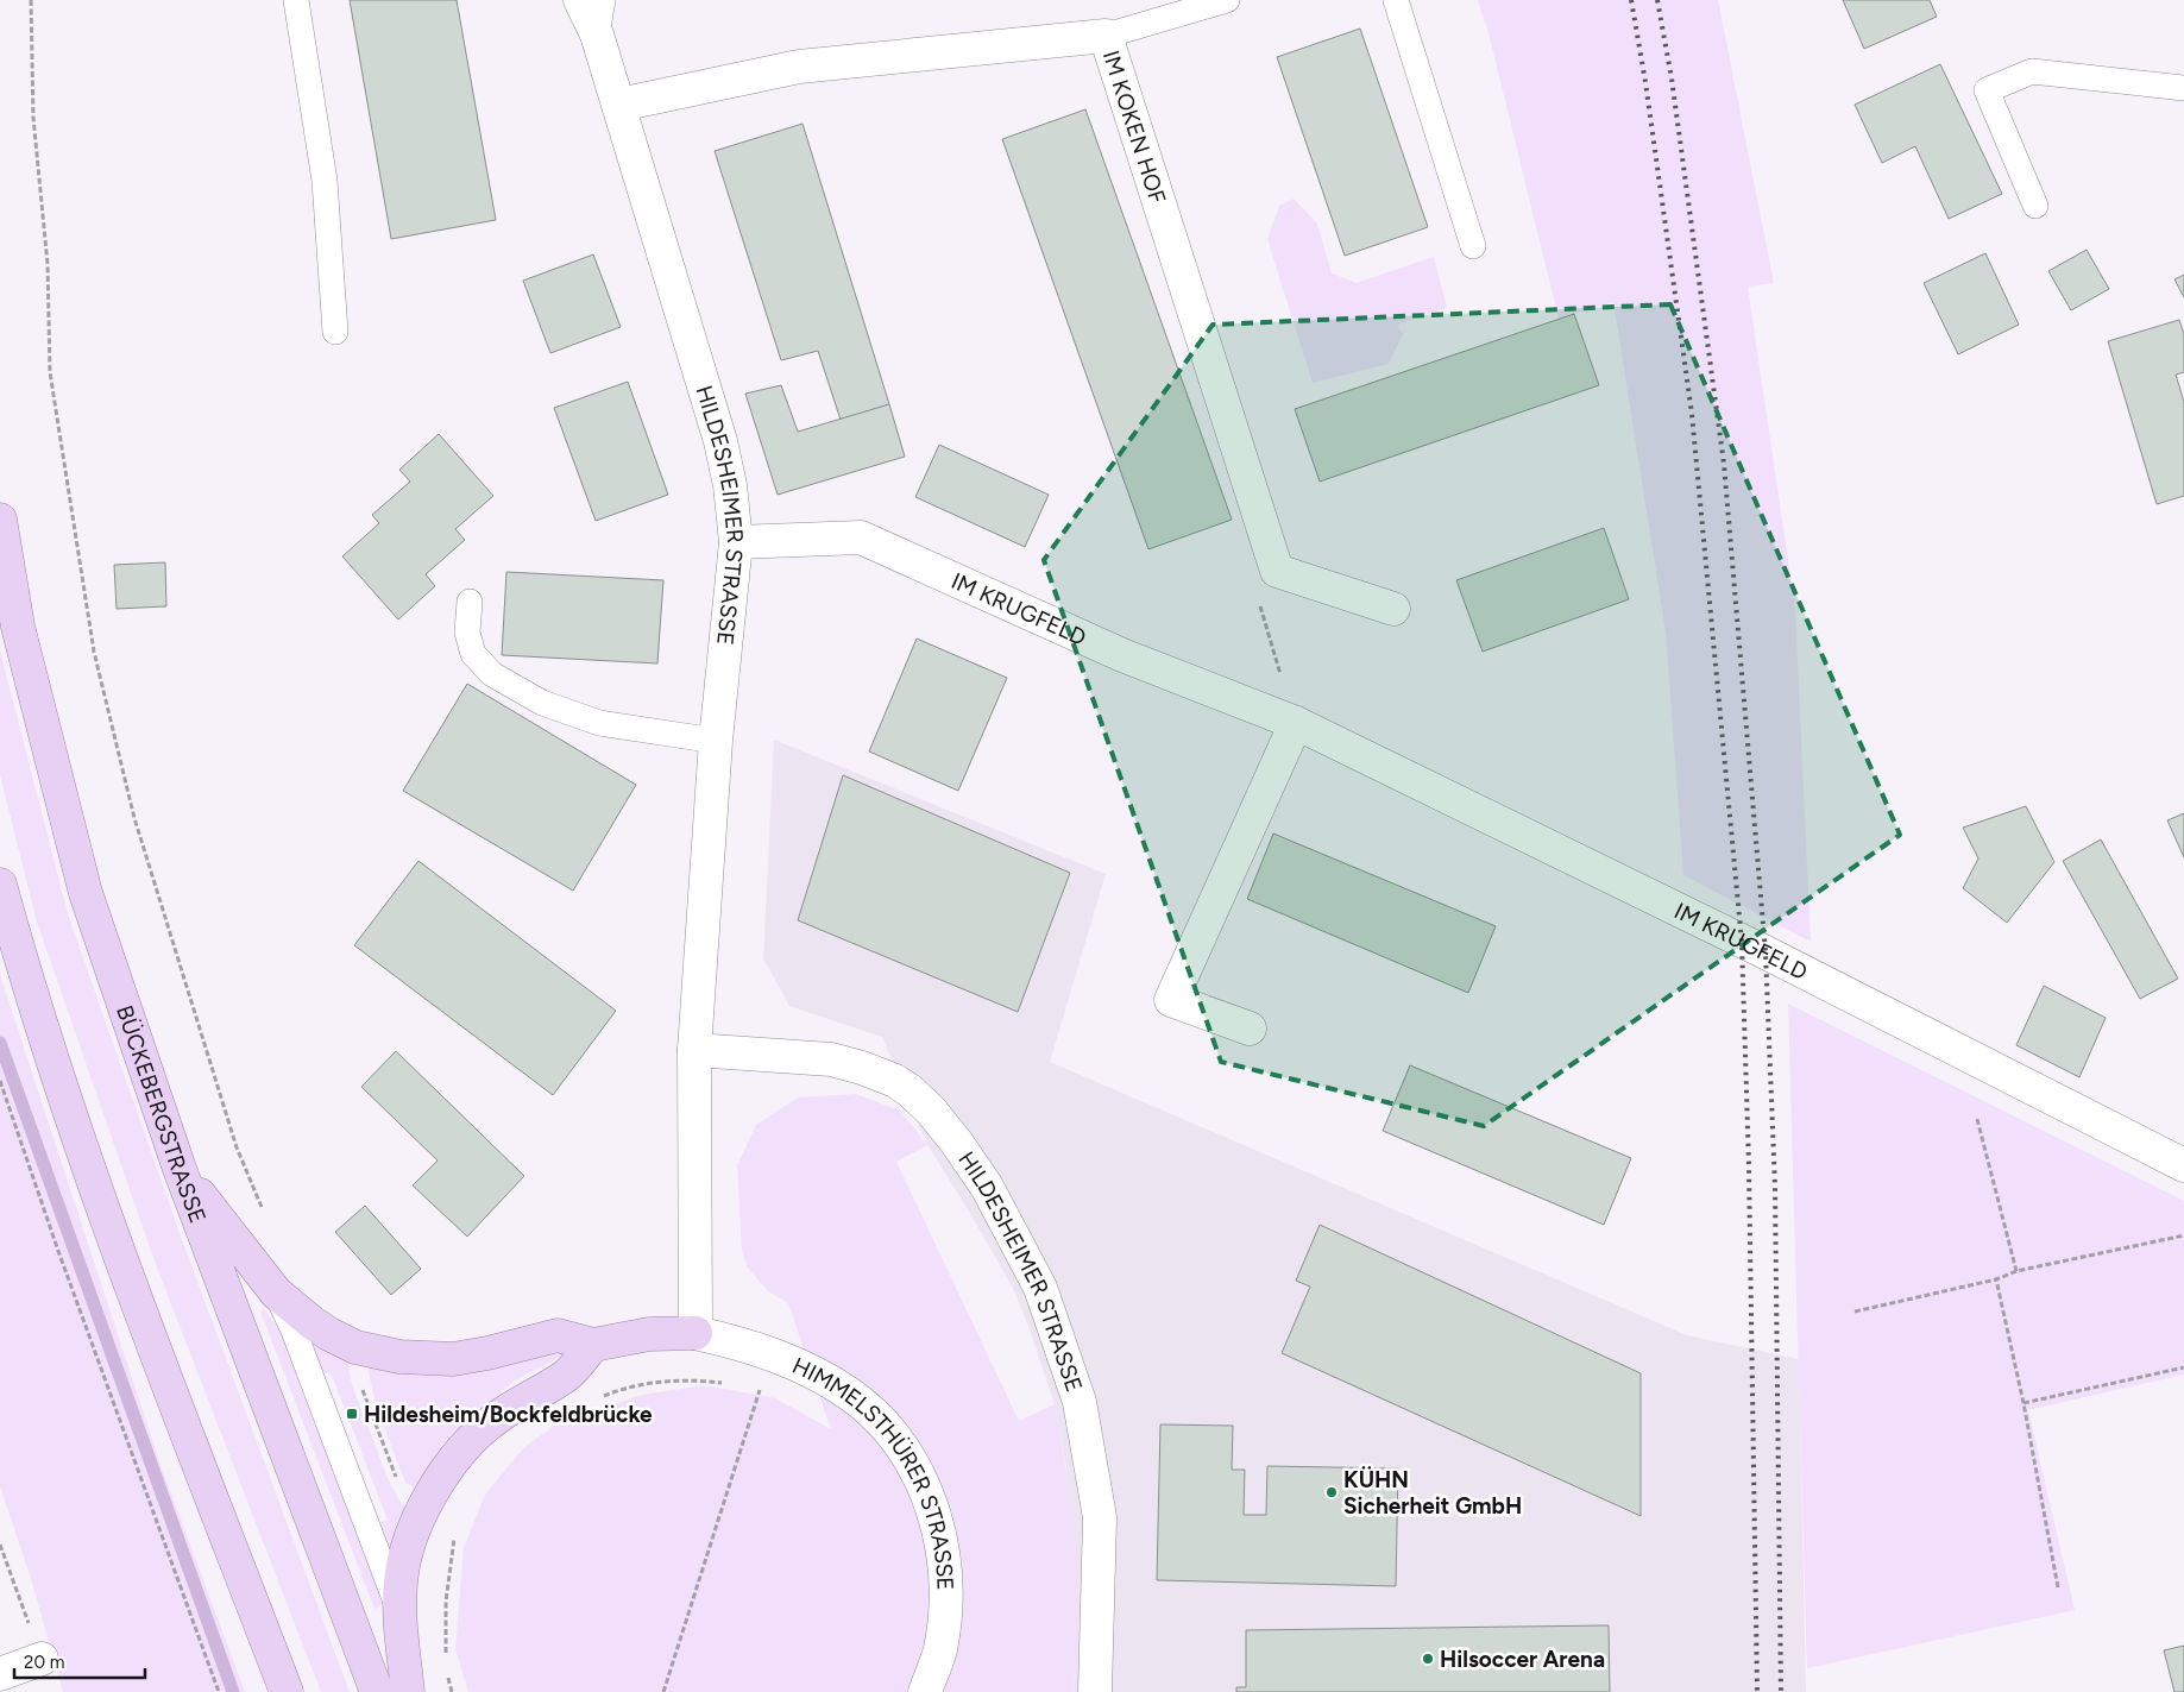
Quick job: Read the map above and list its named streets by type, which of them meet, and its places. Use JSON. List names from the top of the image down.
{
  "streets": {
    "highway": ["BÜCKEBERGSTRASSE"],
    "street": [
      "IM KOKEN HOF",
      "HILDESHEIMER STRASSE",
      "IM KRUGFELD",
      "HIMMELSTHÜRER STRASSE"
    ]
  },
  "crossings": [
    ["IM KOKEN HOF", "HILDESHEIMER STRASSE"],
    ["HILDESHEIMER STRASSE", "IM KRUGFELD"],
    ["HILDESHEIMER STRASSE", "HIMMELSTHÜRER STRASSE"]
  ],
  "places": {
    "transit": ["Hildesheim/Bockfeldbrücke"],
    "other": ["KÜHN Sicherheit GmbH", "Hilsoccer Arena"]
  },
  "scale_bar": "20 m"
}
